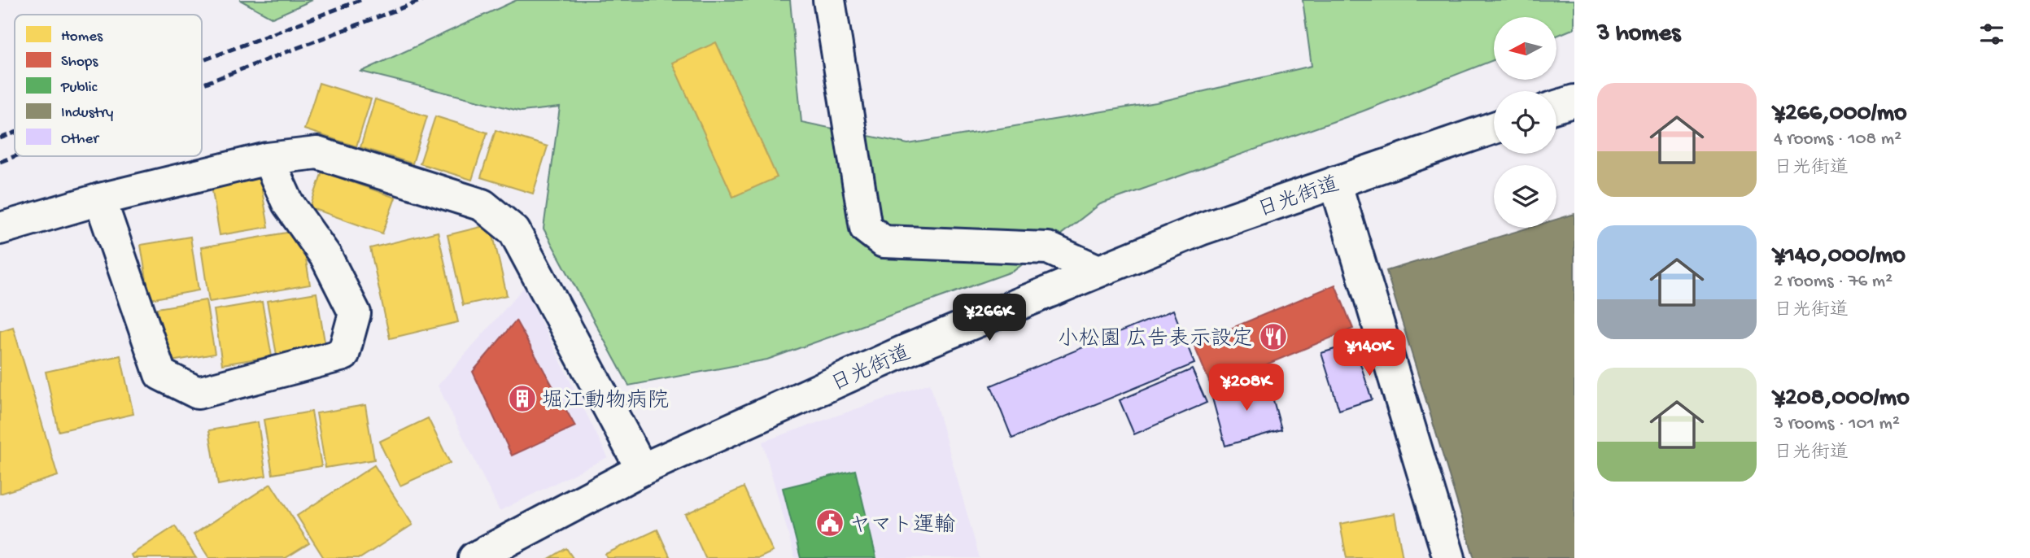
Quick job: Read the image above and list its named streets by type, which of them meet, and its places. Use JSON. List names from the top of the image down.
{
  "streets": {
    "street": ["日光街道"]
  },
  "places": {
    "restaurant": ["小松園 広告表示設定"],
    "building": ["堀江動物病院"],
    "public building": ["ヤマト運輸"]
  },
  "legend": [
    "Homes",
    "Shops",
    "Public",
    "Industry",
    "Other"
  ],
  "north": "left",
  "page": {
    "heading": "3 homes",
    "list": [
      {
        "name": "¥266,000/mo",
        "note": "4 rooms · 108 m² · 日光街道"
      },
      {
        "name": "¥140,000/mo",
        "note": "2 rooms · 76 m² · 日光街道"
      },
      {
        "name": "¥208,000/mo",
        "note": "3 rooms · 101 m² · 日光街道"
      }
    ],
    "price": ["¥266K", "¥140K", "¥208K"]
  }
}
